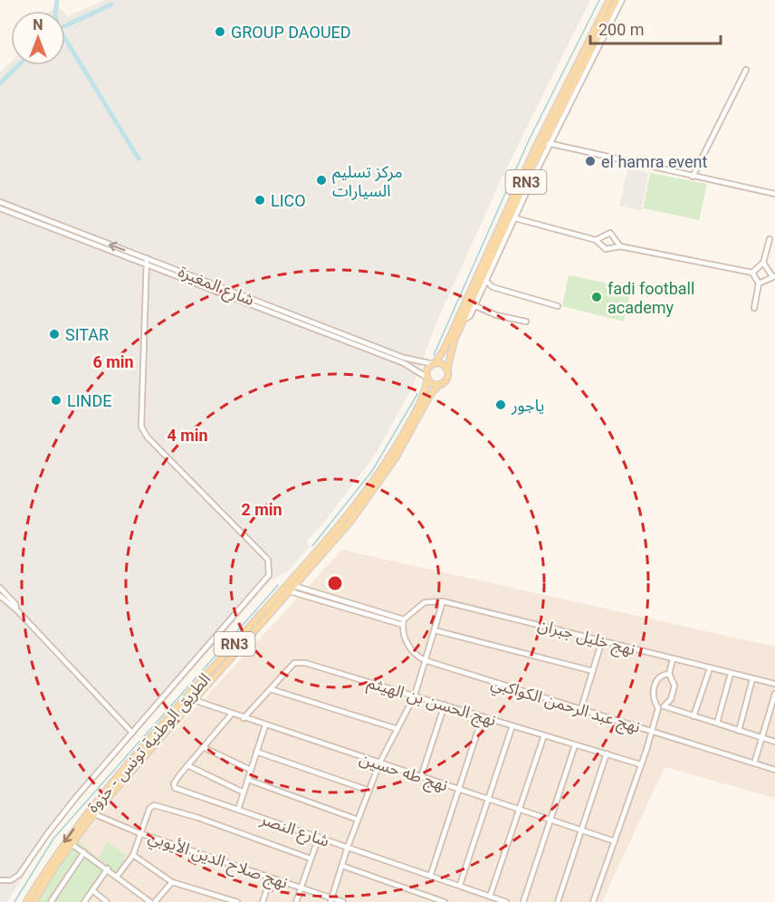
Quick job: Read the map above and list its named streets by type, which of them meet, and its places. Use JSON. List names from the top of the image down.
{
  "streets": {
    "main road": ["RN3", "الطريق الوطنية تونس - حزوة"],
    "street": [
      "شارع المغيرة",
      "نهج خليل جبران",
      "نهج الحسن بن الهيثم",
      "نهج عبد الرحمن الكواكبي",
      "نهج طه حسين",
      "شارع النصر",
      "نهج صلاح الدين الأيوبي"
    ]
  },
  "crossings": [
    ["RN3", "شارع المغيرة"],
    ["RN3", "الطريق الوطنية تونس - حزوة"],
    ["شارع المغيرة", "الطريق الوطنية تونس - حزوة"],
    ["نهج الحسن بن الهيثم", "نهج طه حسين"],
    ["الطريق الوطنية تونس - حزوة", "نهج طه حسين"],
    ["الطريق الوطنية تونس - حزوة", "نهج صلاح الدين الأيوبي"],
    ["نهج طه حسين", "شارع النصر"]
  ],
  "places": [
    "GROUP DAOUED",
    "el hamra event",
    "مركز تسليم السيارات",
    "LICO",
    "fadi football academy",
    "SITAR",
    "LINDE",
    "ياجور"
  ],
  "scale_bar": "200 m",
  "north": "top",
  "rings": ["6 min", "4 min", "2 min"]
}
